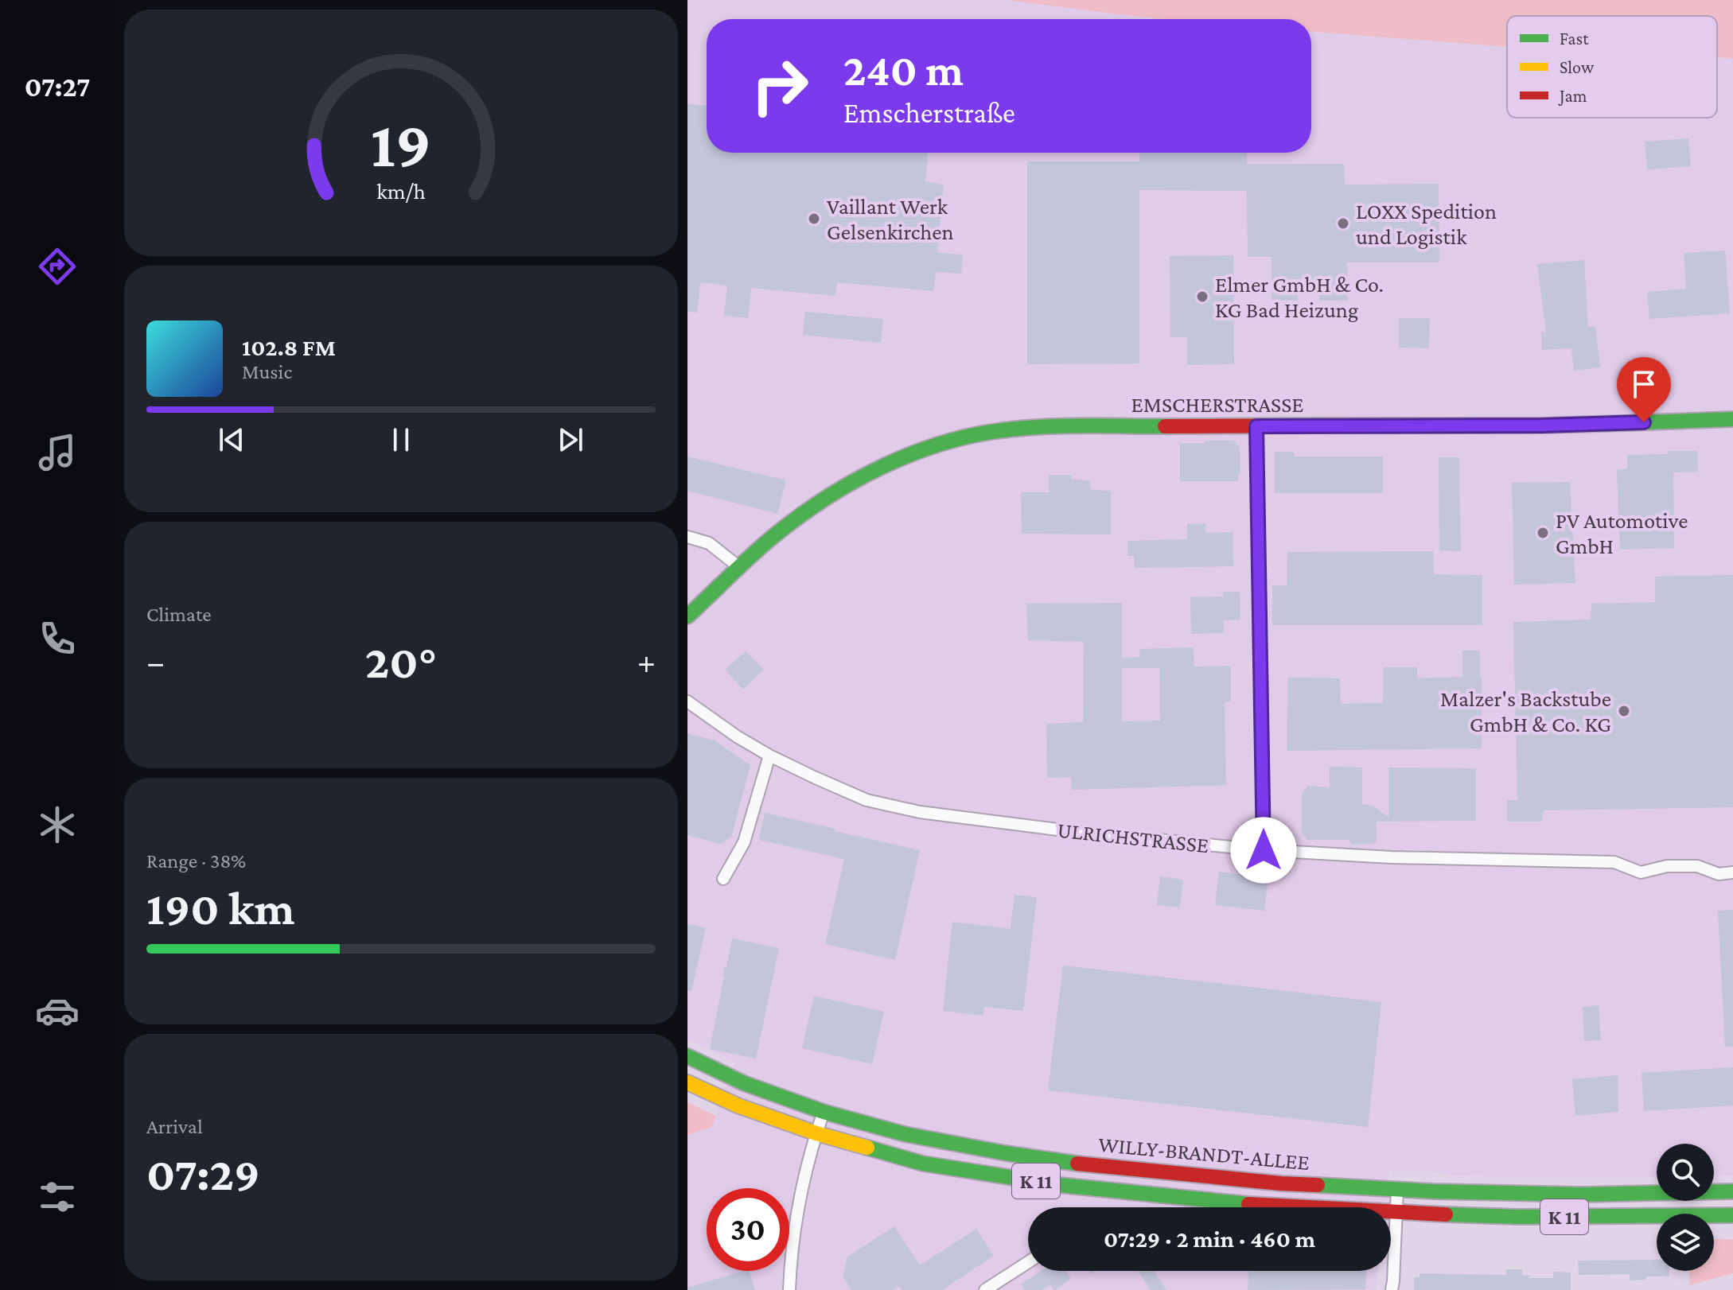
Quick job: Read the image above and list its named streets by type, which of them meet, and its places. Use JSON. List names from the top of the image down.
{
  "streets": {
    "main road": ["EMSCHERSTRASSE", "WILLY-BRANDT-ALLEE", "K 11"],
    "street": ["ULRICHSTRASSE"]
  },
  "places": [
    "Vaillant Werk Gelsenkirchen",
    "LOXX Spedition und Logistik",
    "Elmer GmbH & Co. KG Bad Heizung",
    "PV Automotive GmbH",
    "Malzer's Backstube GmbH & Co. KG"
  ],
  "legend": ["Fast", "Slow", "Jam"],
  "page": {
    "tabs": "07:27",
    "turn": ["240 m", "Emscherstraße"],
    "song": ["102.8 FM", "Music"],
    "tile": [
      "Climate",
      ["Range · 38%", "190 km"],
      ["Arrival", "07:29"]
    ],
    "heat": ["−", "20°", "+"],
    "limit": "30",
    "trip": "07:29 · 2 min · 460 m",
    "gauge": ["19", "km/h"]
  }
}
